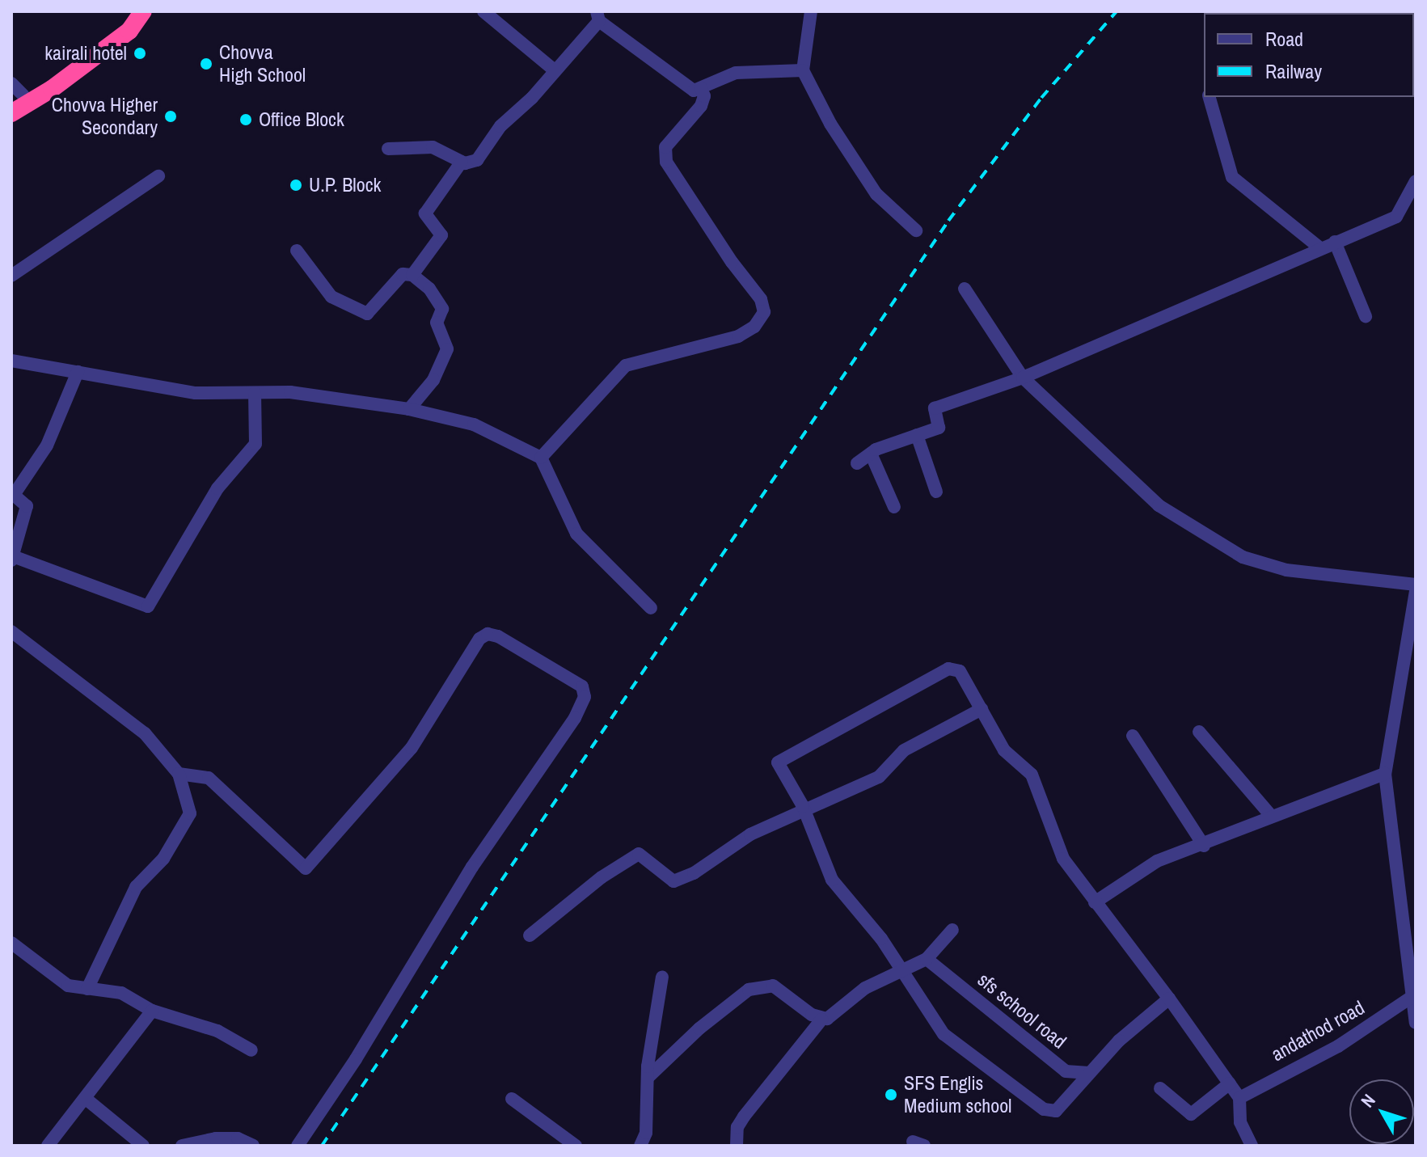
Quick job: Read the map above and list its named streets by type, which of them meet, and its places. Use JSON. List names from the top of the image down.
{
  "streets": {
    "street": ["sfs school road", "andathod road"]
  },
  "places": [
    "kairali hotel",
    "Chovva High School",
    "Chovva Higher Secondary",
    "Office Block",
    "U.P. Block",
    "SFS Englis Medium school"
  ],
  "legend": ["Road", "Railway"],
  "north": "top left"
}
